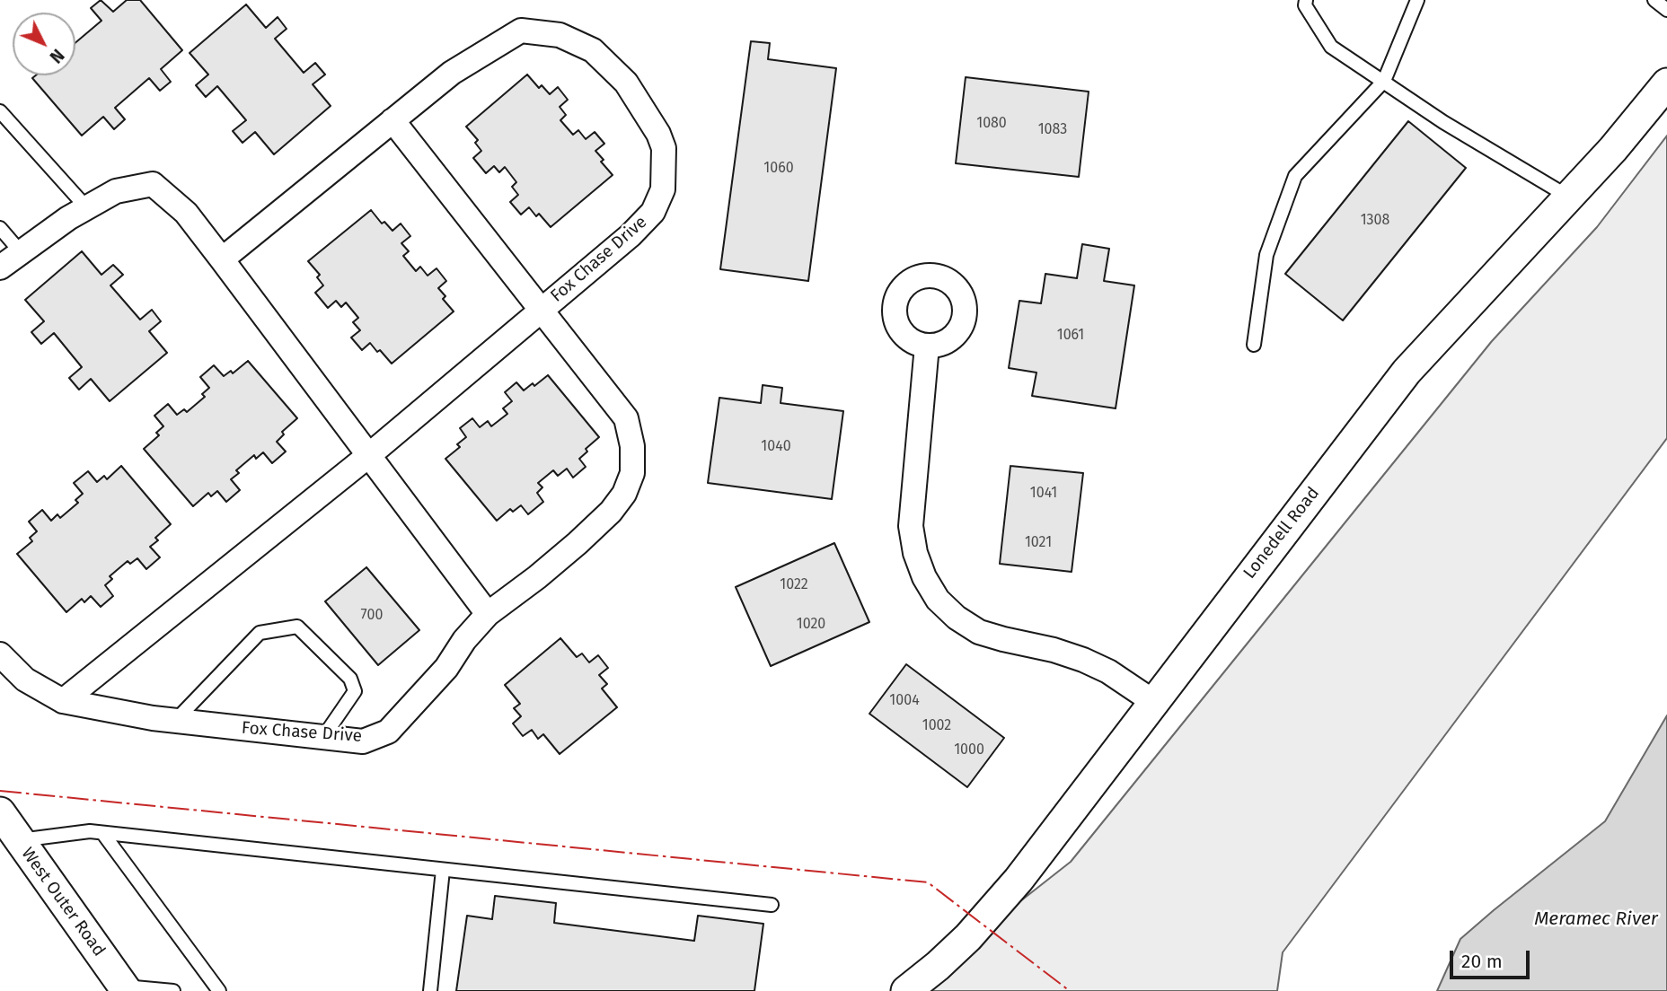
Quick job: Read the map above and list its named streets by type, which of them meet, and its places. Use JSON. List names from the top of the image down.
{
  "streets": {
    "street": ["Fox Chase Drive", "Lonedell Road", "West Outer Road"]
  },
  "water": ["Meramec River"],
  "house_numbers": [
    "1080",
    "1083",
    "1060",
    "1308",
    "1061",
    "1040",
    "1041",
    "1021",
    "1022",
    "700",
    "1020",
    "1004",
    "1002",
    "1000"
  ],
  "scale_bar": "20 m",
  "north": "bottom right"
}
